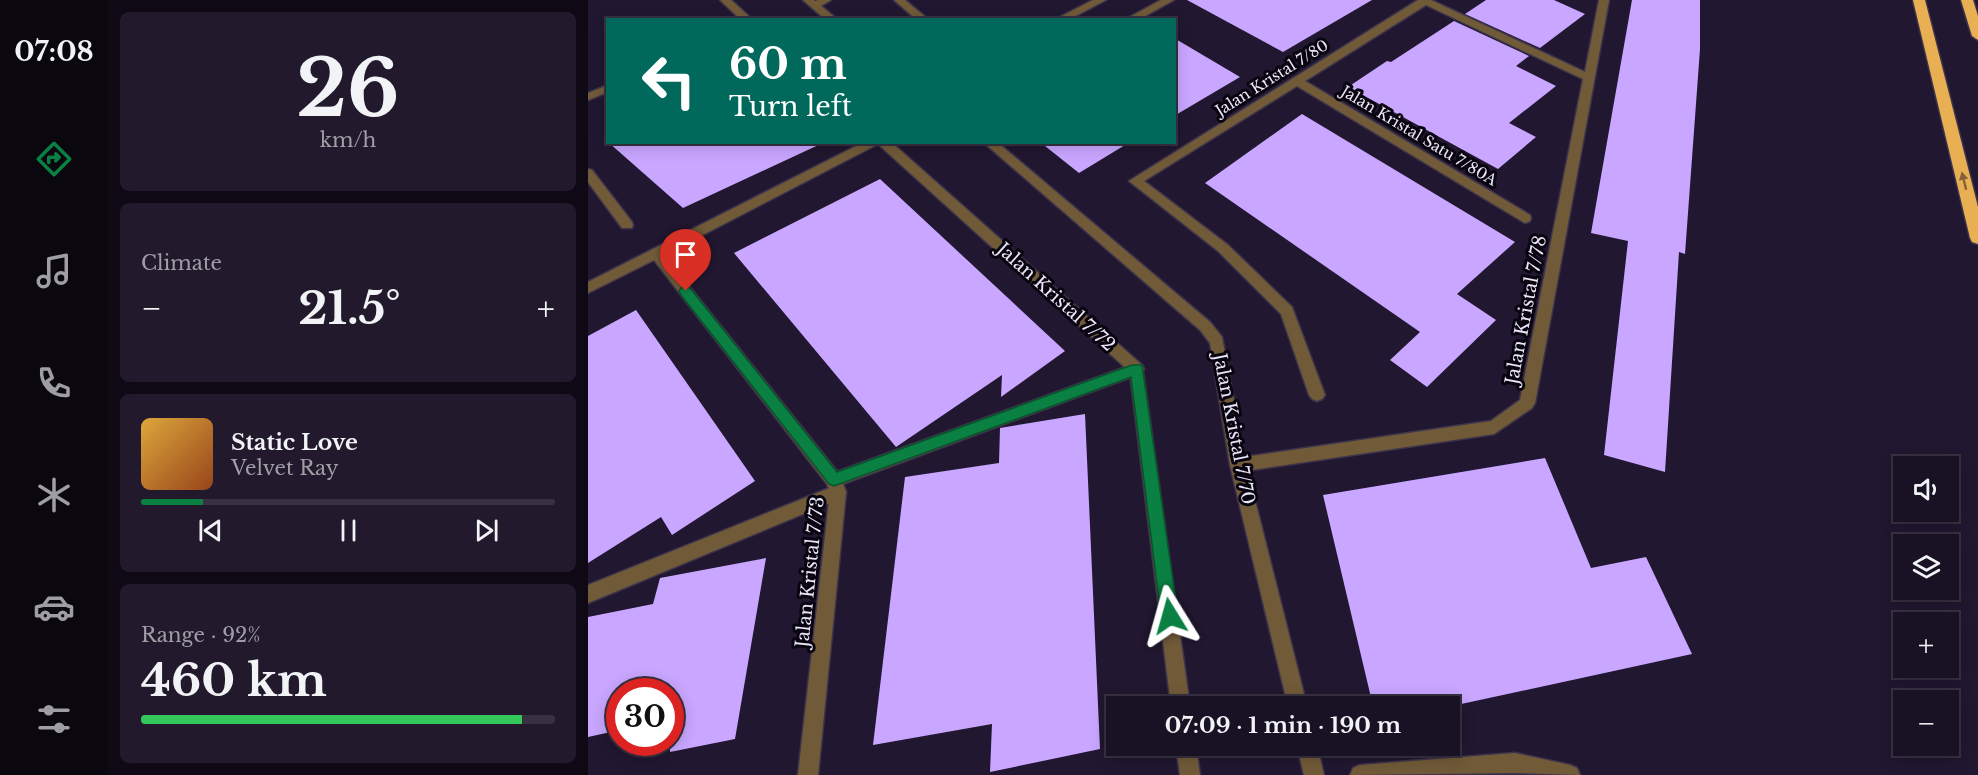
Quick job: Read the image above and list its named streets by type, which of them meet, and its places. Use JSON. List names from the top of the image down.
{
  "streets": {
    "street": [
      "Jalan Kristal 7/80",
      "Jalan Kristal Satu 7/80A",
      "Jalan Kristal 7/72",
      "Jalan Kristal 7/78",
      "Jalan Kristal 7/70",
      "Jalan Kristal 7/73"
    ]
  },
  "crossings": [
    ["Jalan Kristal 7/80", "Jalan Kristal Satu 7/80A"],
    ["Jalan Kristal 7/78", "Jalan Kristal 7/70"]
  ],
  "page": {
    "tabs": "07:08",
    "tile": [
      ["26", "km/h"],
      "Climate",
      ["Range · 92%", "460 km"]
    ],
    "turn": ["60 m", "Turn left"],
    "heat": ["−", "21.5°", "+"],
    "song": ["Static Love", "Velvet Ray"],
    "map_buttons": ["+", "−"],
    "limit": "30",
    "trip": "07:09 · 1 min · 190 m"
  }
}
